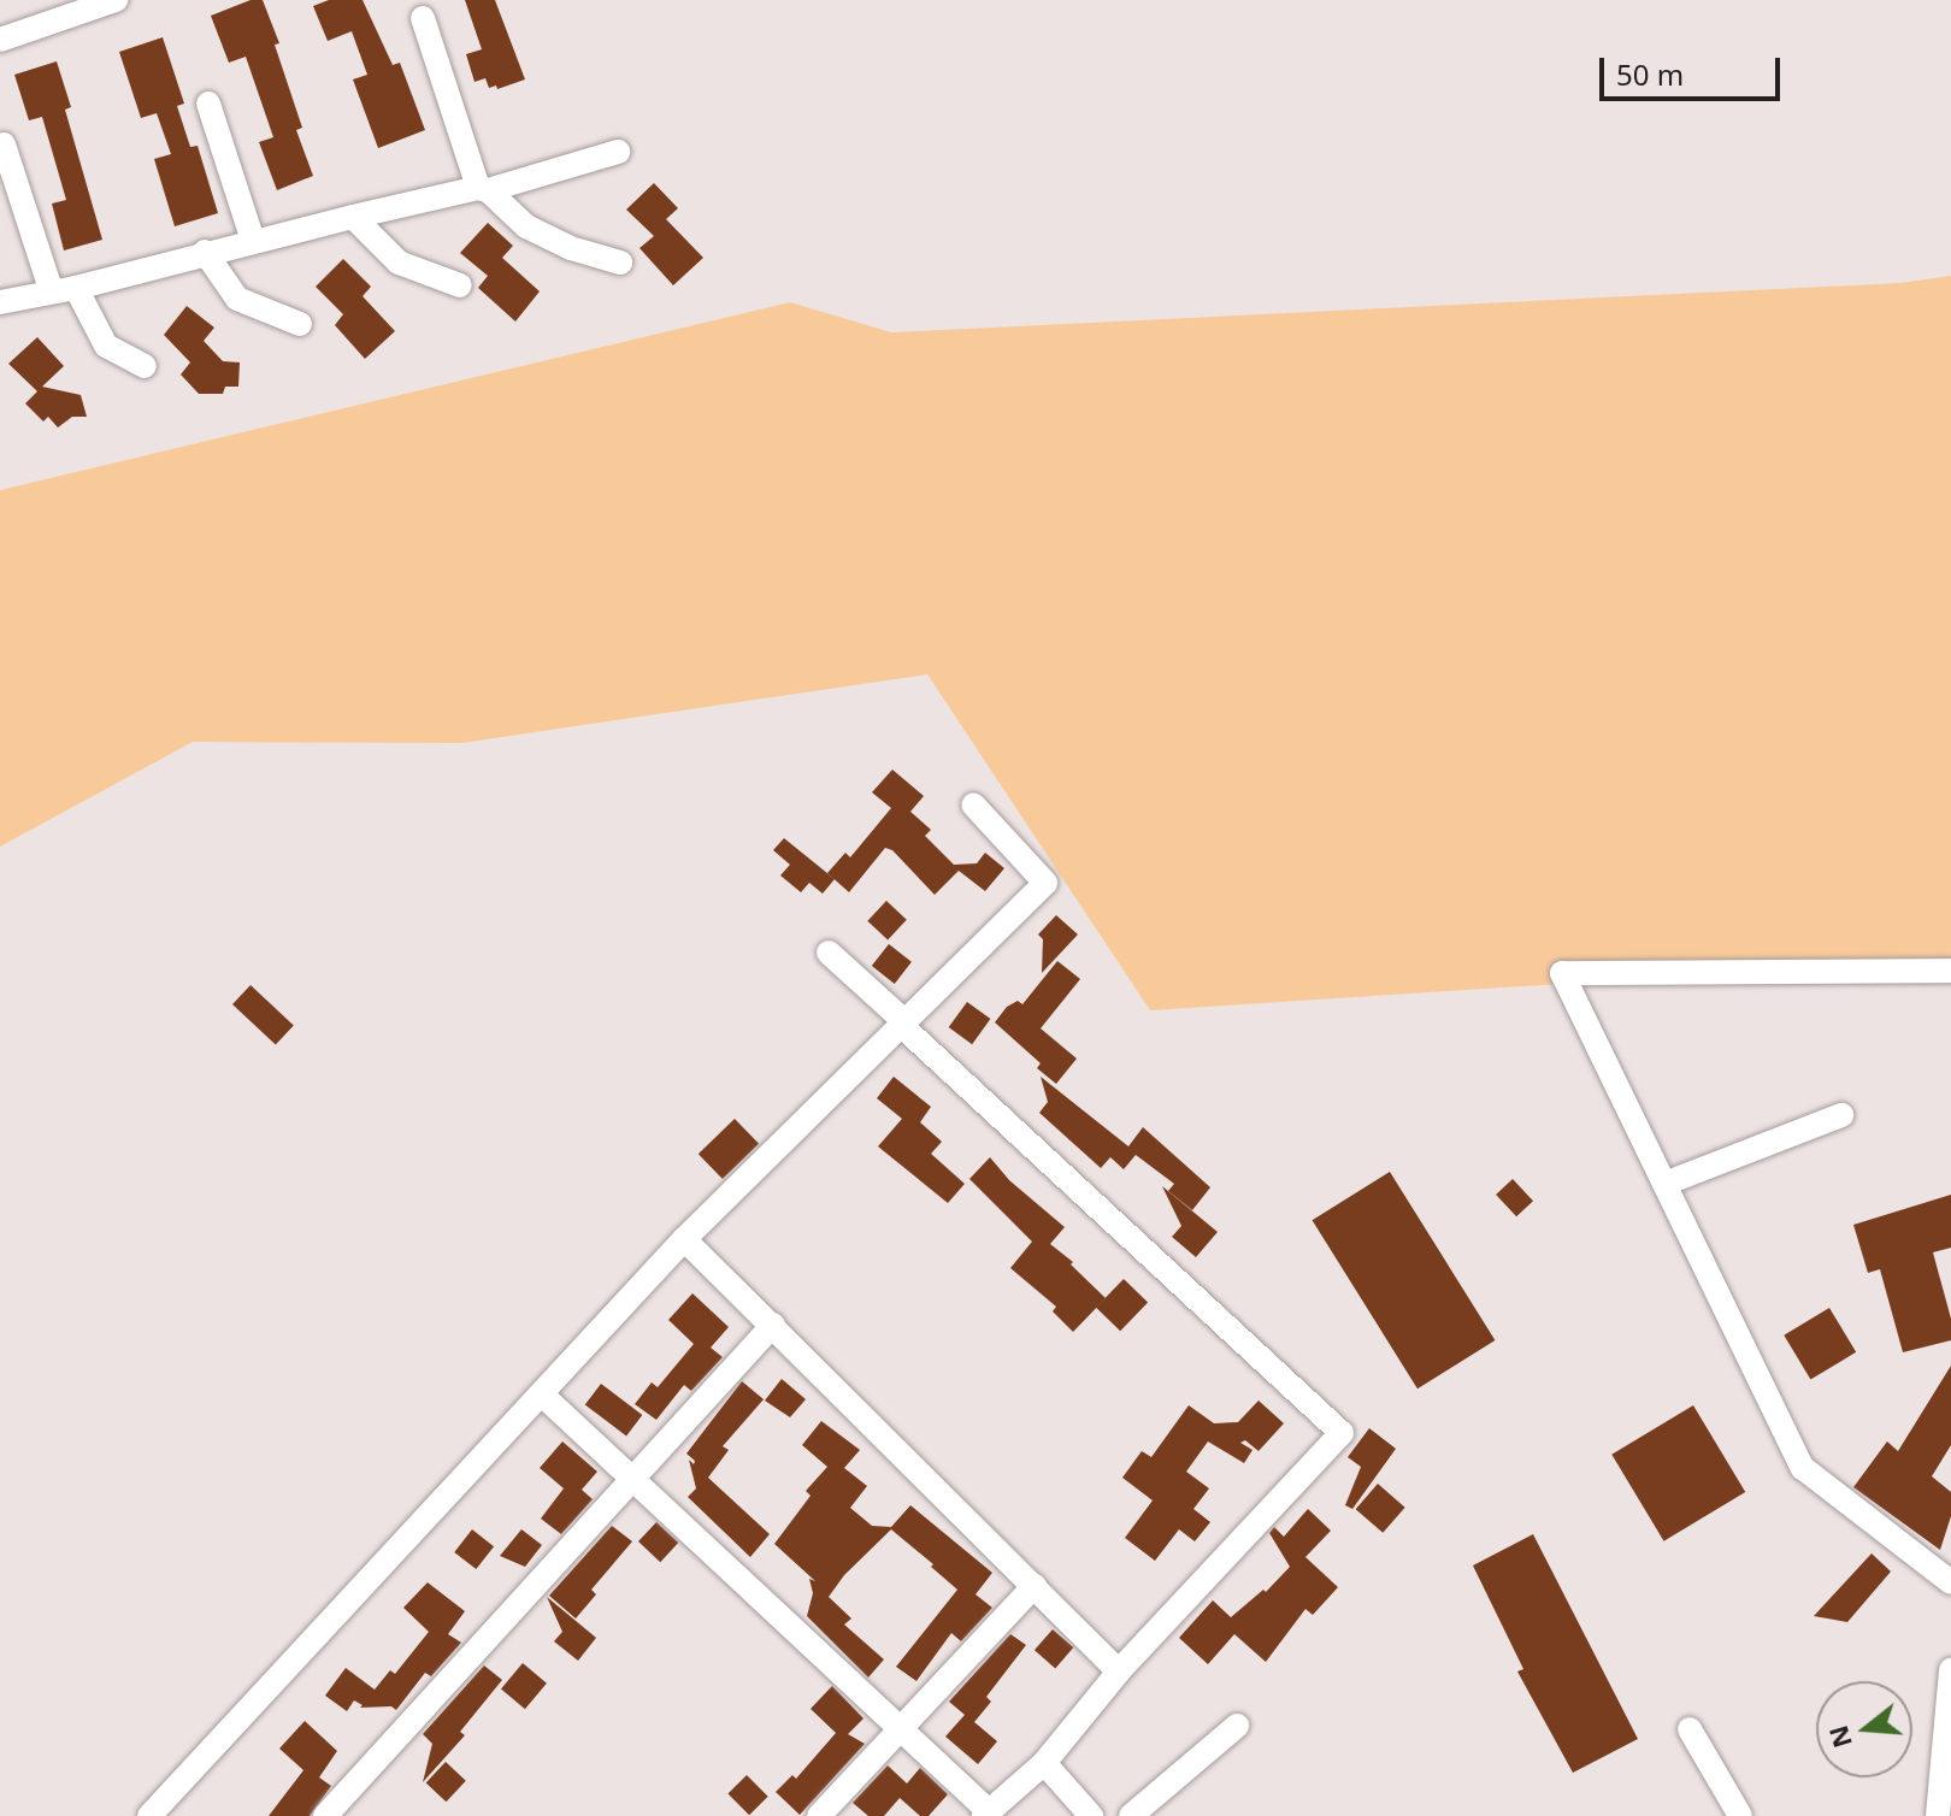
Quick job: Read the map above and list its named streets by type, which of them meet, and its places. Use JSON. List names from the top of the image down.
{
  "scale_bar": "50 m",
  "north": "left"
}
